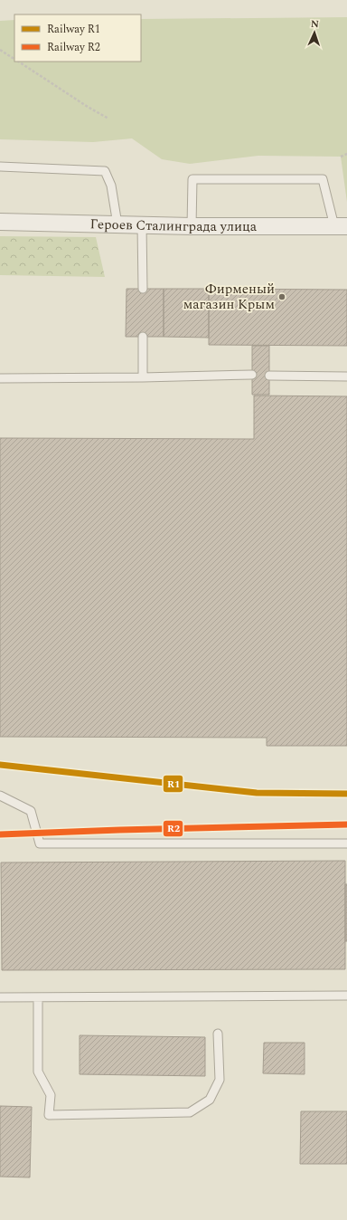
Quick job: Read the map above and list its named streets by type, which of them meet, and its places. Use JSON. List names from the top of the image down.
{
  "streets": {
    "street": ["Героев Сталинграда улица"]
  },
  "places": ["Фирменый магазин Крым"],
  "lines": ["rail line R1", "rail line R2"],
  "legend": ["Railway R1", "Railway R2"],
  "north": "top"
}
